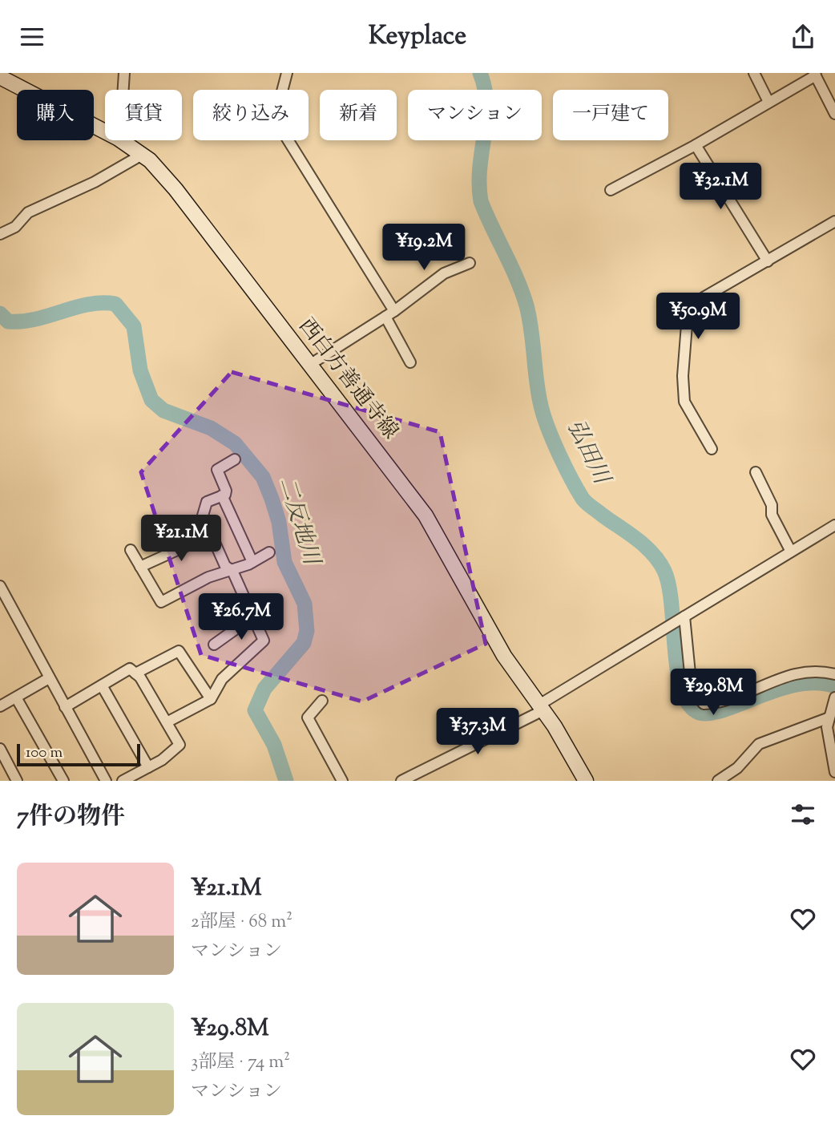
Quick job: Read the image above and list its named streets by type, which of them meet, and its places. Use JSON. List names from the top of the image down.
{
  "streets": {
    "main road": ["西白方善通寺線"]
  },
  "water": ["弘田川", "二反地川"],
  "scale_bar": "100 m",
  "page": {
    "header": "Keyplace",
    "chip": [
      "購入",
      "賃貸",
      "絞り込み",
      "新着",
      "マンション",
      "一戸建て"
    ],
    "price": [
      "¥32.1M",
      "¥19.2M",
      "¥50.9M",
      "¥21.1M",
      "¥26.7M",
      "¥29.8M",
      "¥37.3M"
    ],
    "scale": "100 m",
    "heading": "7件の物件",
    "list": [
      {
        "name": "¥21.1M",
        "note": "2部屋 · 68 m² · マンション"
      },
      {
        "name": "¥29.8M",
        "note": "3部屋 · 74 m² · マンション"
      }
    ]
  }
}
